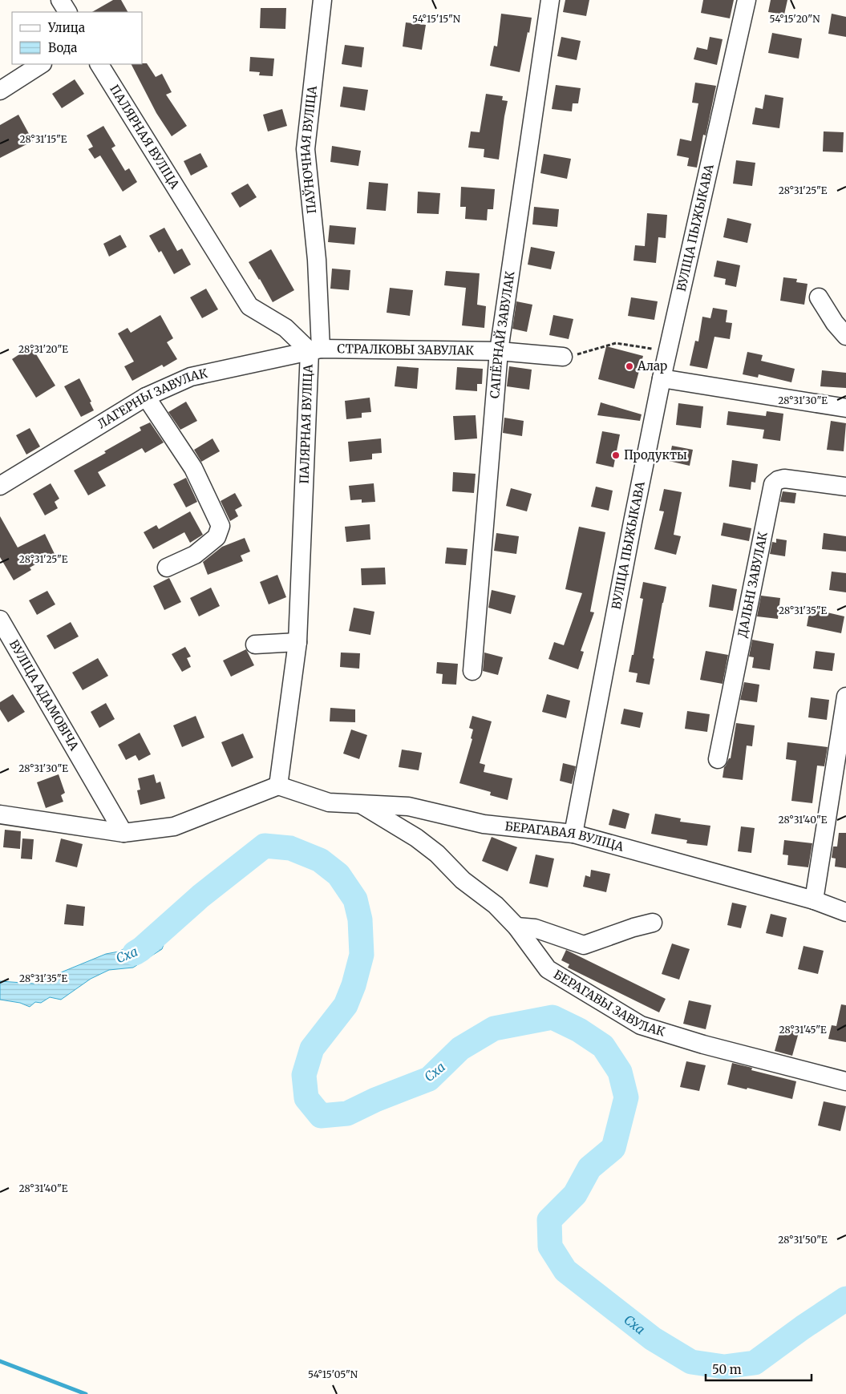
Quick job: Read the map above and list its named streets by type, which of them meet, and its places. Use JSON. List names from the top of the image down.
{
  "streets": {
    "street": [
      "ПАЛЯРНАЯ ВУЛІЦА",
      "ПАЎНОЧНАЯ ВУЛІЦА",
      "ВУЛІЦА ПЫЖЫКАВА",
      "САПЁРНАЙ ЗАВУЛАК",
      "СТРАЛКОВЫ ЗАВУЛАК",
      "ЛАГЕРНЫ ЗАВУЛАК",
      "ДАЛЬНІ ЗАВУЛАК",
      "ВУЛІЦА АДАМОВІЧА",
      "БЕРАГАВАЯ ВУЛІЦА",
      "БЕРАГАВЫ ЗАВУЛАК"
    ]
  },
  "crossings": [
    ["ПАЛЯРНАЯ ВУЛІЦА", "ПАЎНОЧНАЯ ВУЛІЦА"],
    ["ПАЛЯРНАЯ ВУЛІЦА", "СТРАЛКОВЫ ЗАВУЛАК"],
    ["ПАЛЯРНАЯ ВУЛІЦА", "ЛАГЕРНЫ ЗАВУЛАК"],
    ["ПАЛЯРНАЯ ВУЛІЦА", "БЕРАГАВАЯ ВУЛІЦА"],
    ["ПАЎНОЧНАЯ ВУЛІЦА", "СТРАЛКОВЫ ЗАВУЛАК"],
    ["ПАЎНОЧНАЯ ВУЛІЦА", "ЛАГЕРНЫ ЗАВУЛАК"],
    ["ВУЛІЦА ПЫЖЫКАВА", "БЕРАГАВАЯ ВУЛІЦА"],
    ["САПЁРНАЙ ЗАВУЛАК", "СТРАЛКОВЫ ЗАВУЛАК"],
    ["СТРАЛКОВЫ ЗАВУЛАК", "ЛАГЕРНЫ ЗАВУЛАК"],
    ["БЕРАГАВАЯ ВУЛІЦА", "БЕРАГАВЫ ЗАВУЛАК"]
  ],
  "water": ["Сха"],
  "places": ["Алар", "Продукты"],
  "legend": ["Улица", "Вода"],
  "scale_bar": "50 m",
  "coordinates": [
    "54°15'15\"N",
    "54°15'20\"N",
    "28°31'15\"E",
    "28°31'25\"E",
    "28°31'20\"E",
    "28°31'30\"E",
    "28°31'35\"E",
    "28°31'40\"E",
    "28°31'45\"E",
    "28°31'50\"E",
    "54°15'05\"N"
  ]
}
